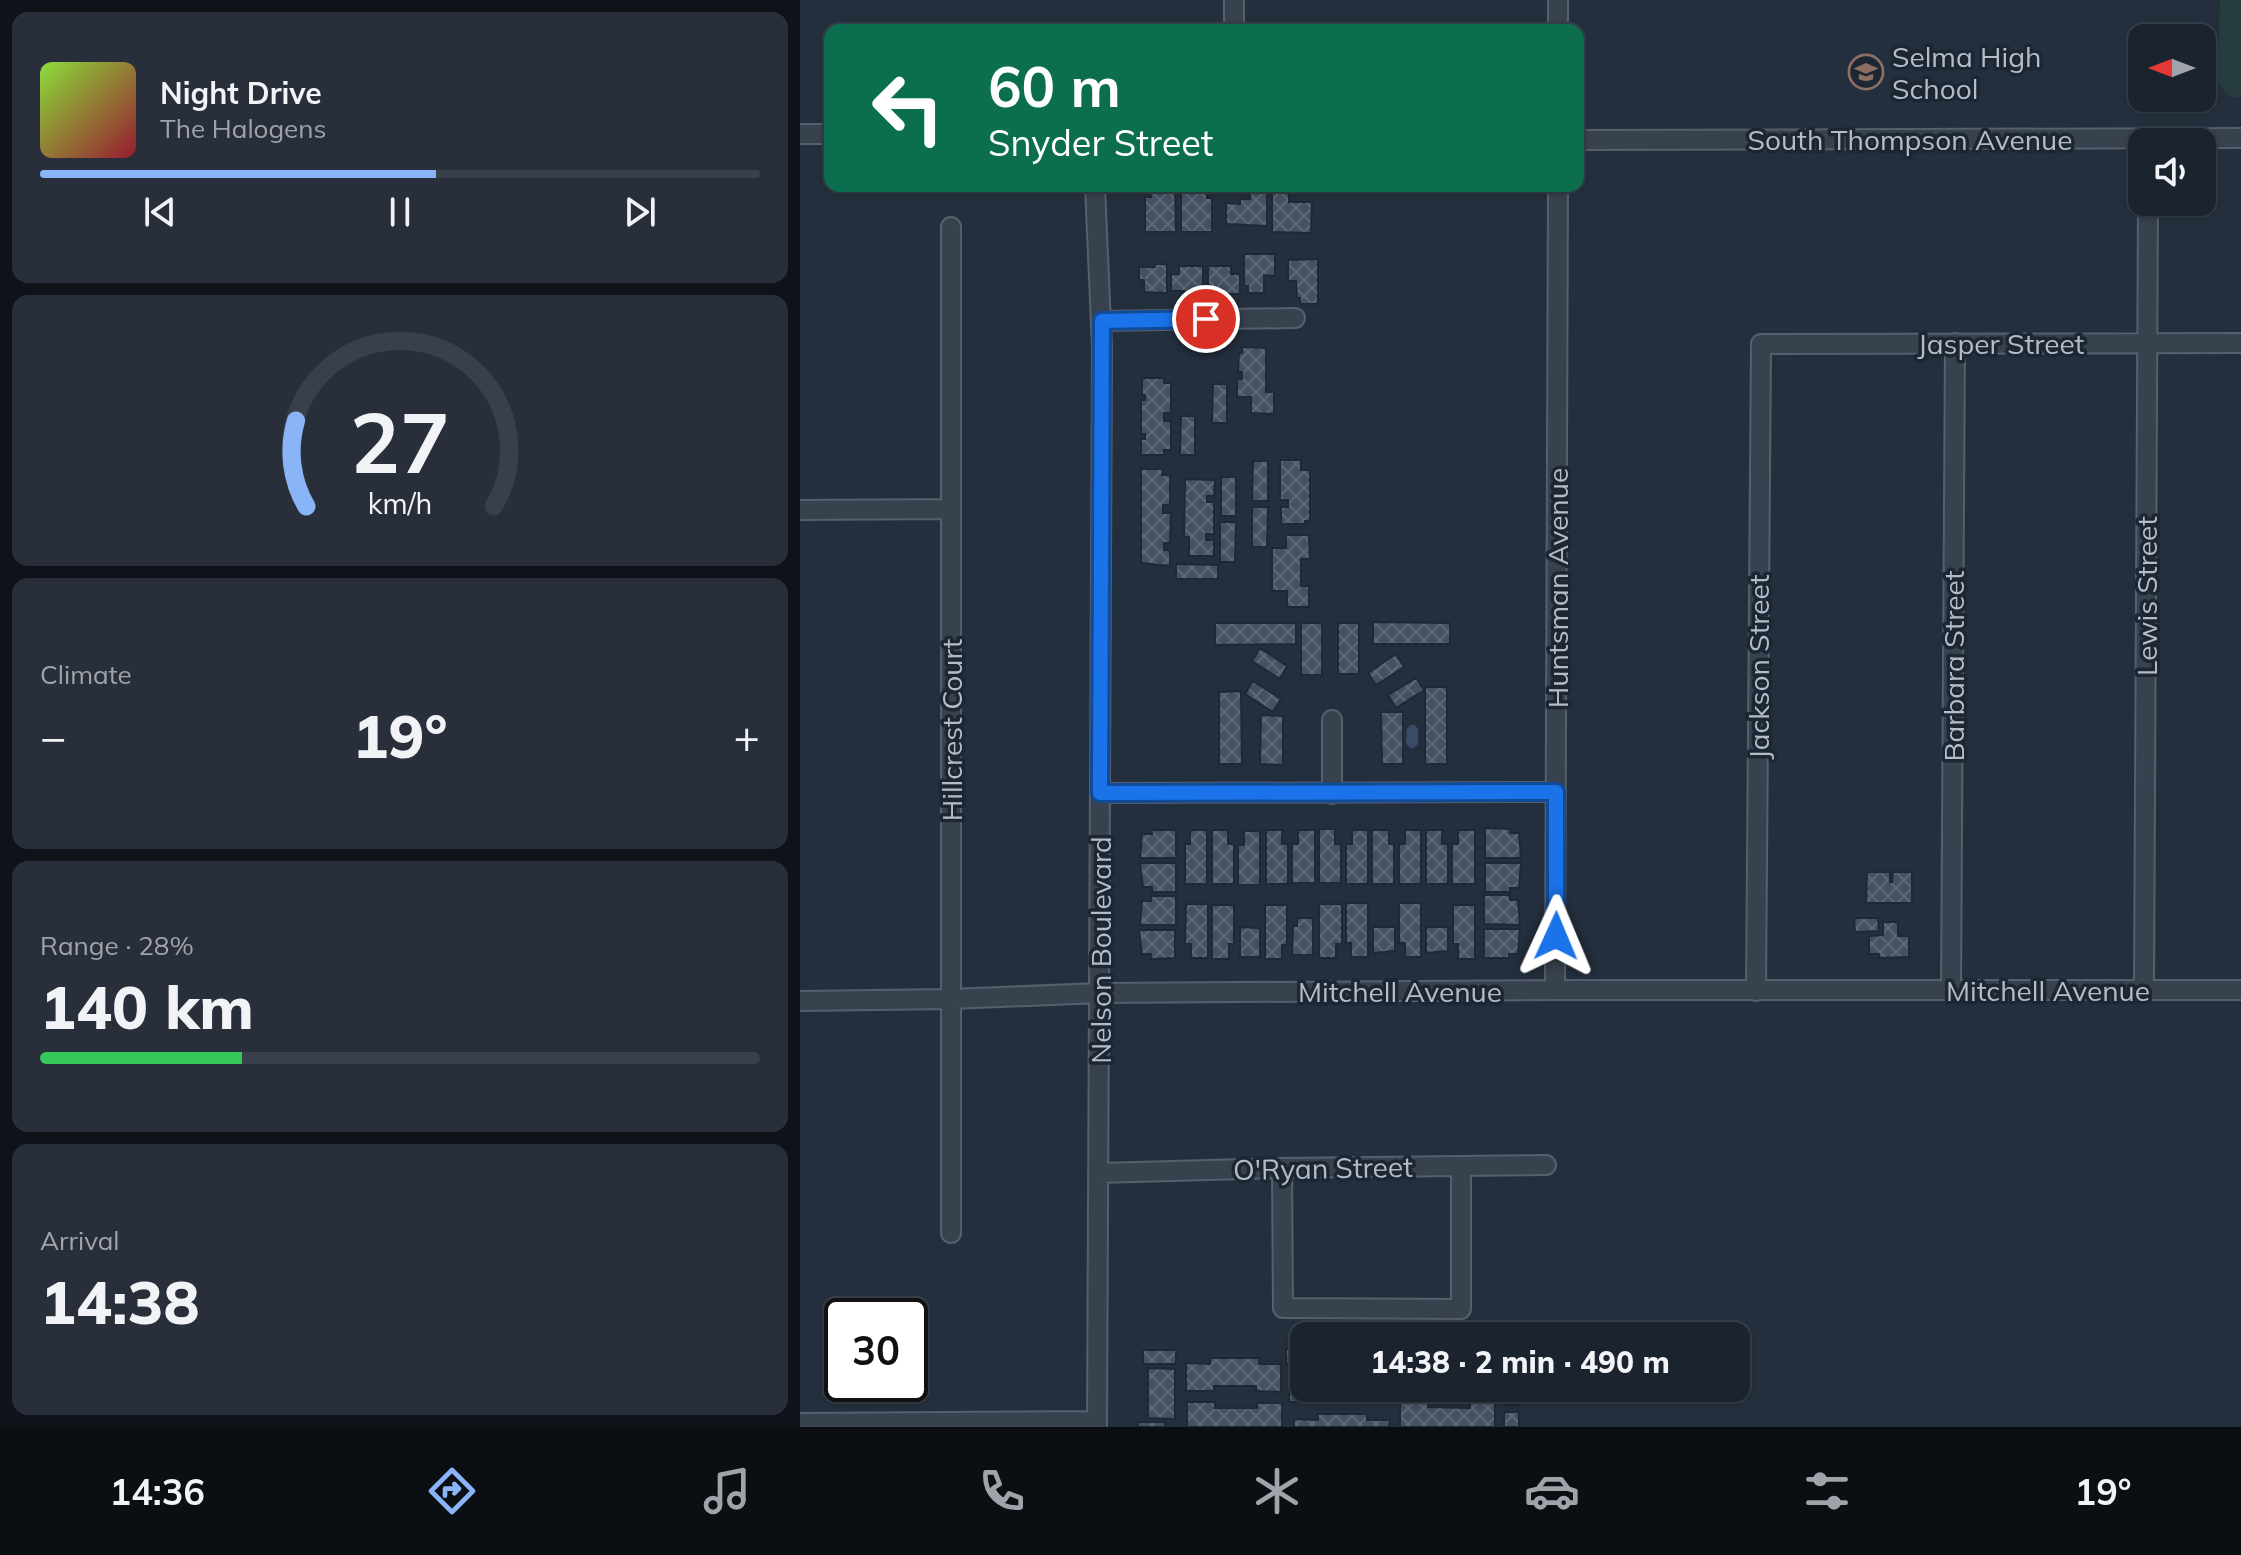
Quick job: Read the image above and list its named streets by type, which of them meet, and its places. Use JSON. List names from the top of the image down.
{
  "streets": {
    "street": [
      "South Thompson Avenue",
      "Jasper Street",
      "Huntsman Avenue",
      "Lewis Street",
      "Barbara Street",
      "Jackson Street",
      "Hillcrest Court",
      "Nelson Boulevard",
      "Mitchell Avenue",
      "O'Ryan Street"
    ]
  },
  "crossings": [
    ["Jasper Street", "Lewis Street"],
    ["Jasper Street", "Barbara Street"],
    ["Jasper Street", "Jackson Street"],
    ["Huntsman Avenue", "Mitchell Avenue"],
    ["Lewis Street", "Mitchell Avenue"],
    ["Barbara Street", "Mitchell Avenue"],
    ["Jackson Street", "Mitchell Avenue"],
    ["Hillcrest Court", "Mitchell Avenue"],
    ["Nelson Boulevard", "Mitchell Avenue"],
    ["Nelson Boulevard", "O'Ryan Street"]
  ],
  "places": {
    "school or university": ["Selma High School"]
  },
  "north": "left",
  "page": {
    "turn": ["60 m", "Snyder Street"],
    "song": ["Night Drive", "The Halogens"],
    "tile": [
      "Climate",
      ["Range · 28%", "140 km"],
      ["Arrival", "14:38"]
    ],
    "heat": ["−", "19°", "+"],
    "limit": "30",
    "trip": "14:38 · 2 min · 490 m",
    "tabs": ["14:36", "19°"],
    "gauge": ["27", "km/h"]
  }
}
